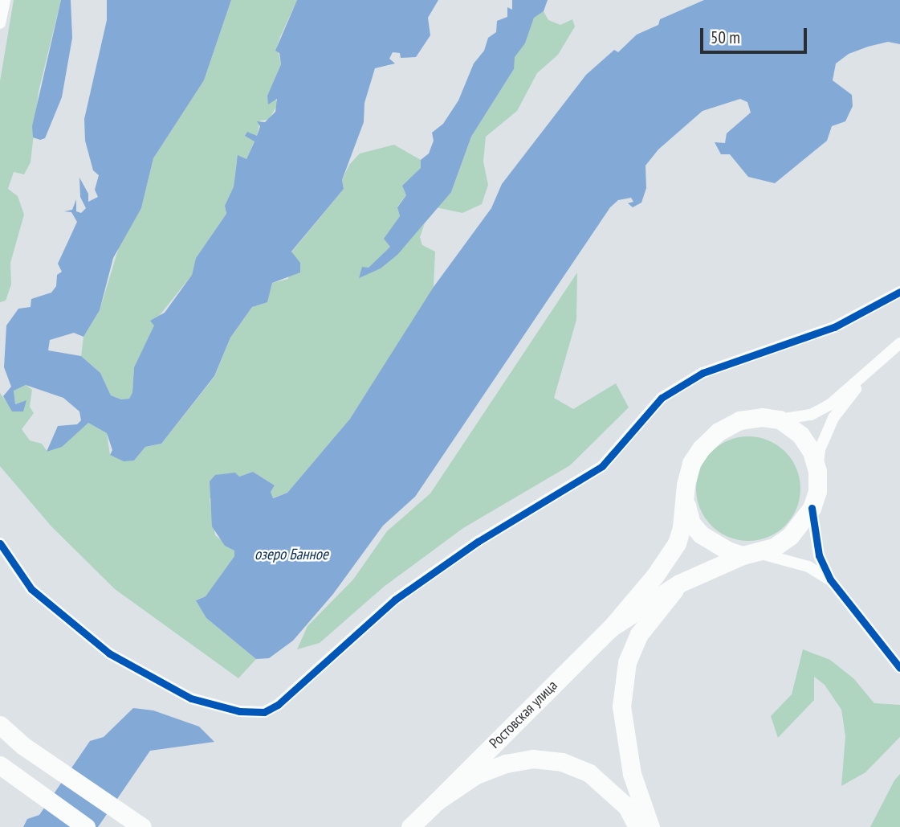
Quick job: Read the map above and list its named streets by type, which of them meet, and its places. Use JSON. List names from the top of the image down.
{
  "streets": {
    "main road": ["Ростовская улица"]
  },
  "water": ["озеро Банное"],
  "scale_bar": "50 m"
}
